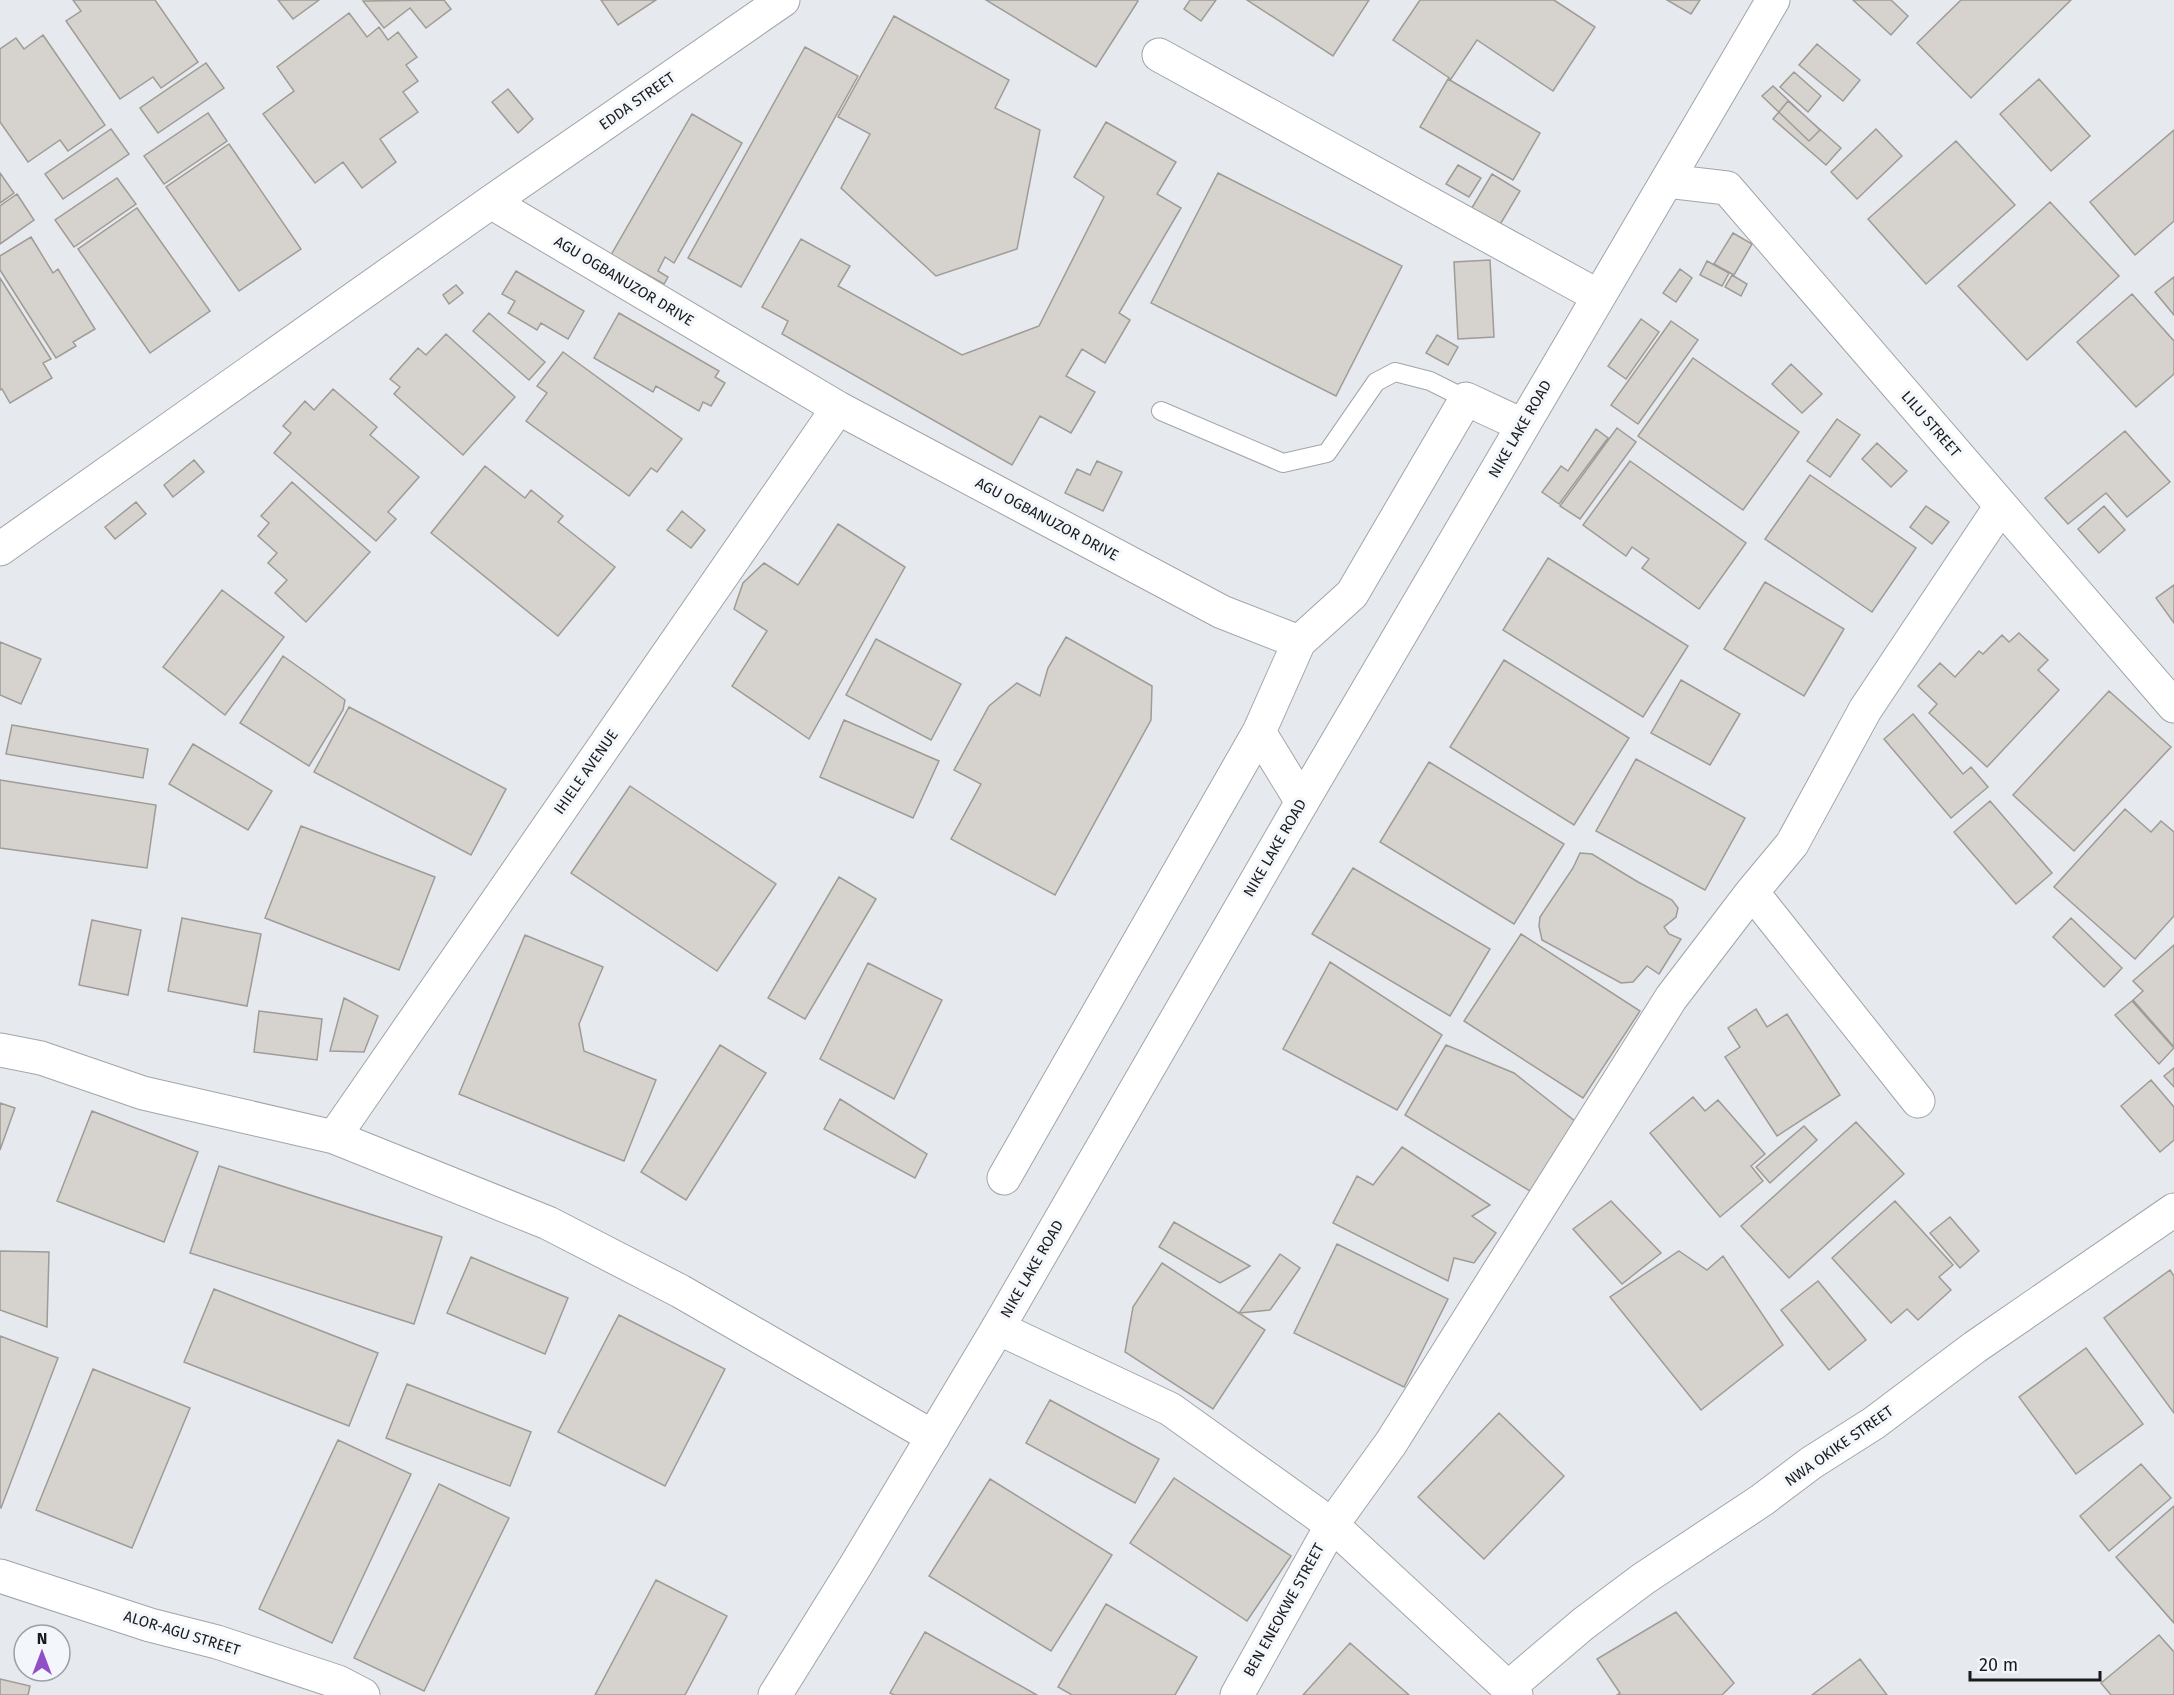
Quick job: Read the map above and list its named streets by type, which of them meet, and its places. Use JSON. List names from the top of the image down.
{
  "streets": {
    "street": [
      "EDDA STREET",
      "AGU OGBANUZOR DRIVE",
      "LILU STREET",
      "NIKE LAKE ROAD",
      "IHIELE AVENUE",
      "NWA OKIKE STREET",
      "BEN ENEOKWE STREET",
      "ALOR-AGU STREET"
    ]
  },
  "crossings": [
    ["EDDA STREET", "AGU OGBANUZOR DRIVE"],
    ["AGU OGBANUZOR DRIVE", "IHIELE AVENUE"],
    ["LILU STREET", "NIKE LAKE ROAD"],
    ["LILU STREET", "BEN ENEOKWE STREET"]
  ],
  "scale_bar": "20 m",
  "north": "top"
}
